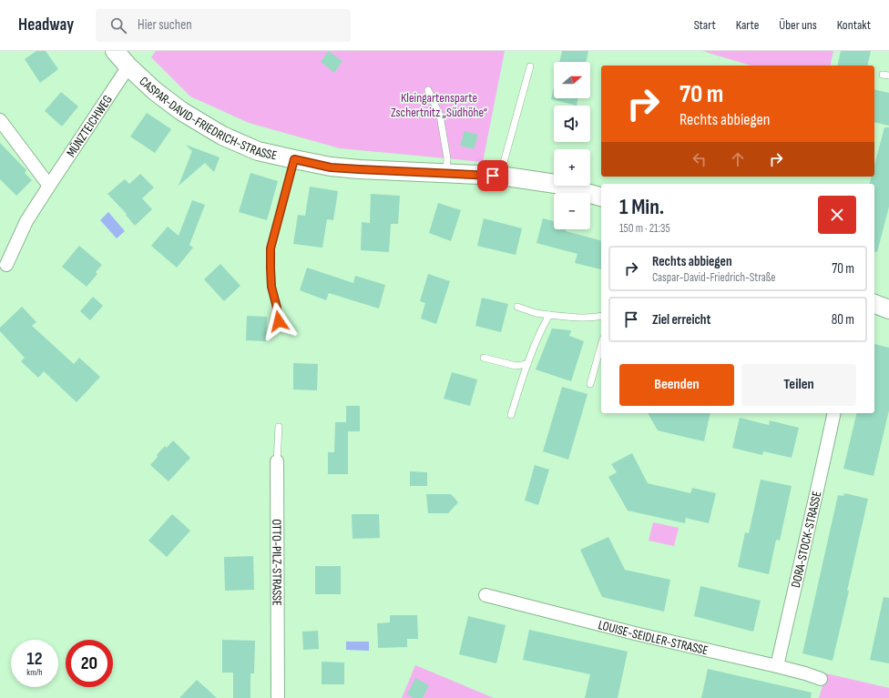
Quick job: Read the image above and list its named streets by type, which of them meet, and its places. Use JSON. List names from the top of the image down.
{
  "streets": {
    "street": [
      "CASPAR-DAVID-FRIEDRICH-STRASSE",
      "MÜNZTEICHWEG",
      "DORA-STOCK-STRASSE",
      "OTTO-PILZ-STRASSE",
      "LOUISE-SEIDLER-STRASSE"
    ]
  },
  "crossings": [
    ["CASPAR-DAVID-FRIEDRICH-STRASSE", "MÜNZTEICHWEG"],
    ["DORA-STOCK-STRASSE", "LOUISE-SEIDLER-STRASSE"]
  ],
  "parks": ["Kleingartensparte Zschertnitz „Südhöhe“"],
  "north": "right",
  "page": {
    "header": "Headway",
    "search": "Hier suchen",
    "nav": [
      "Start",
      "Karte",
      "Über uns",
      "Kontakt"
    ],
    "map_buttons": ["+", "−"],
    "turn": ["70 m", "Rechts abbiegen"],
    "heading": ["1 Min.", "150 m · 21:35"],
    "list": [
      {
        "name": "Rechts abbiegen",
        "note": "Caspar-David-Friedrich-Straße",
        "value": "70 m"
      },
      {
        "name": "Ziel erreicht",
        "value": "80 m"
      }
    ],
    "buttons": ["Beenden", "Teilen"],
    "speed": "12 km/h",
    "limit": "20"
  }
}
